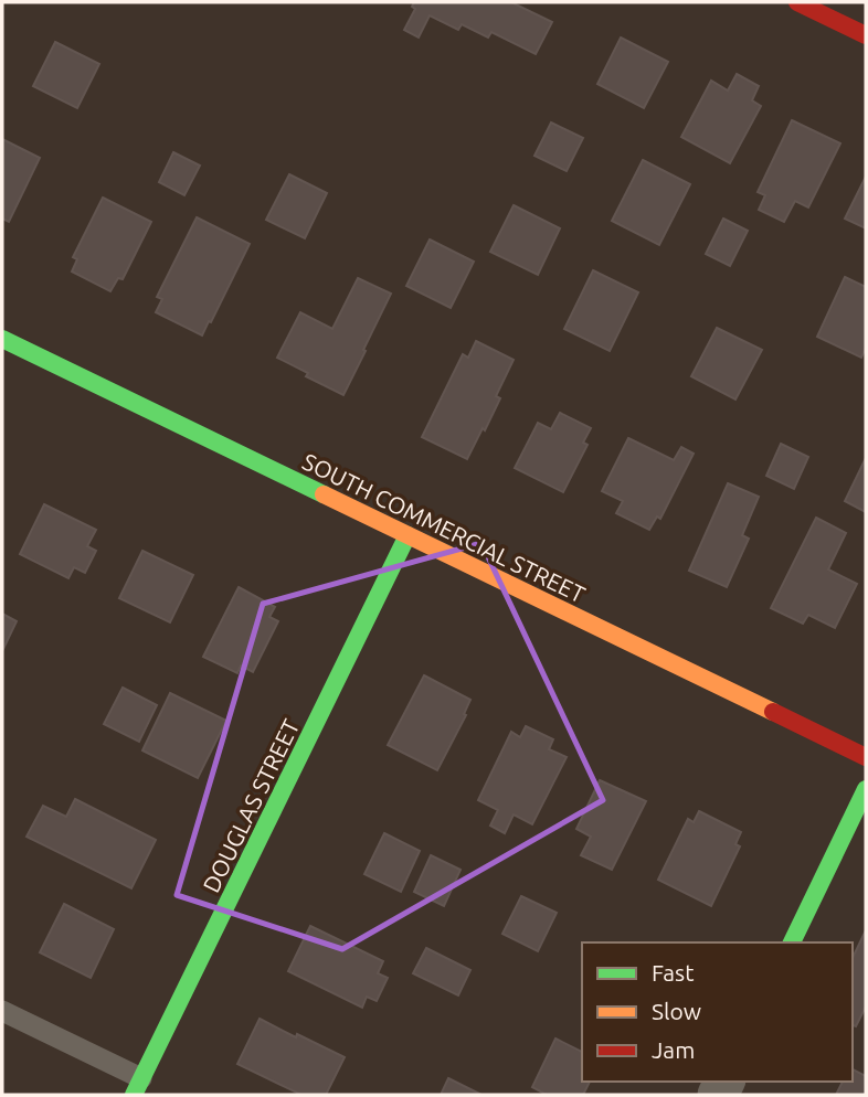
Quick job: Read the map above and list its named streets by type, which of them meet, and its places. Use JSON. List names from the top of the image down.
{
  "streets": {
    "main road": ["SOUTH COMMERCIAL STREET", "DOUGLAS STREET"]
  },
  "crossings": [
    ["SOUTH COMMERCIAL STREET", "DOUGLAS STREET"]
  ],
  "legend": ["Fast", "Slow", "Jam"]
}
